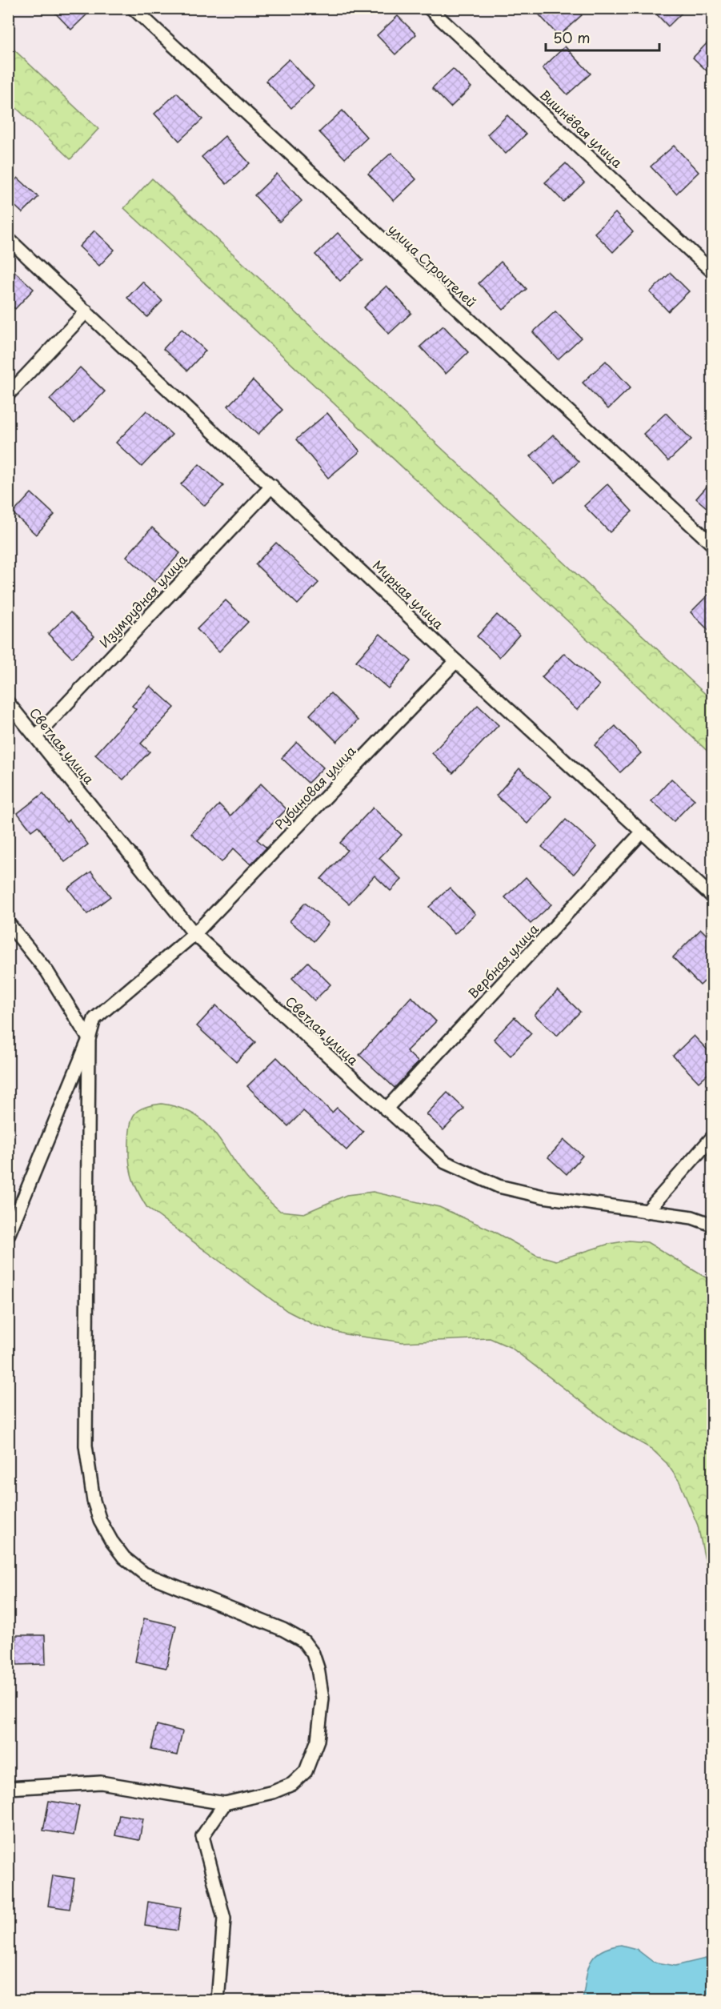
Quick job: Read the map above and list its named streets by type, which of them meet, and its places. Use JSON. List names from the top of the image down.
{
  "streets": {
    "street": [
      "Вишнёвая улица",
      "улица Строителей",
      "Мирная улица",
      "Изумрудная улица",
      "Светлая улица",
      "Рубиновая улица",
      "Вербная улица"
    ]
  },
  "crossings": [
    ["Мирная улица", "Изумрудная улица"],
    ["Мирная улица", "Рубиновая улица"],
    ["Мирная улица", "Вербная улица"],
    ["Изумрудная улица", "Светлая улица"],
    ["Светлая улица", "Рубиновая улица"],
    ["Светлая улица", "Вербная улица"]
  ],
  "scale_bar": "50 m"
}
